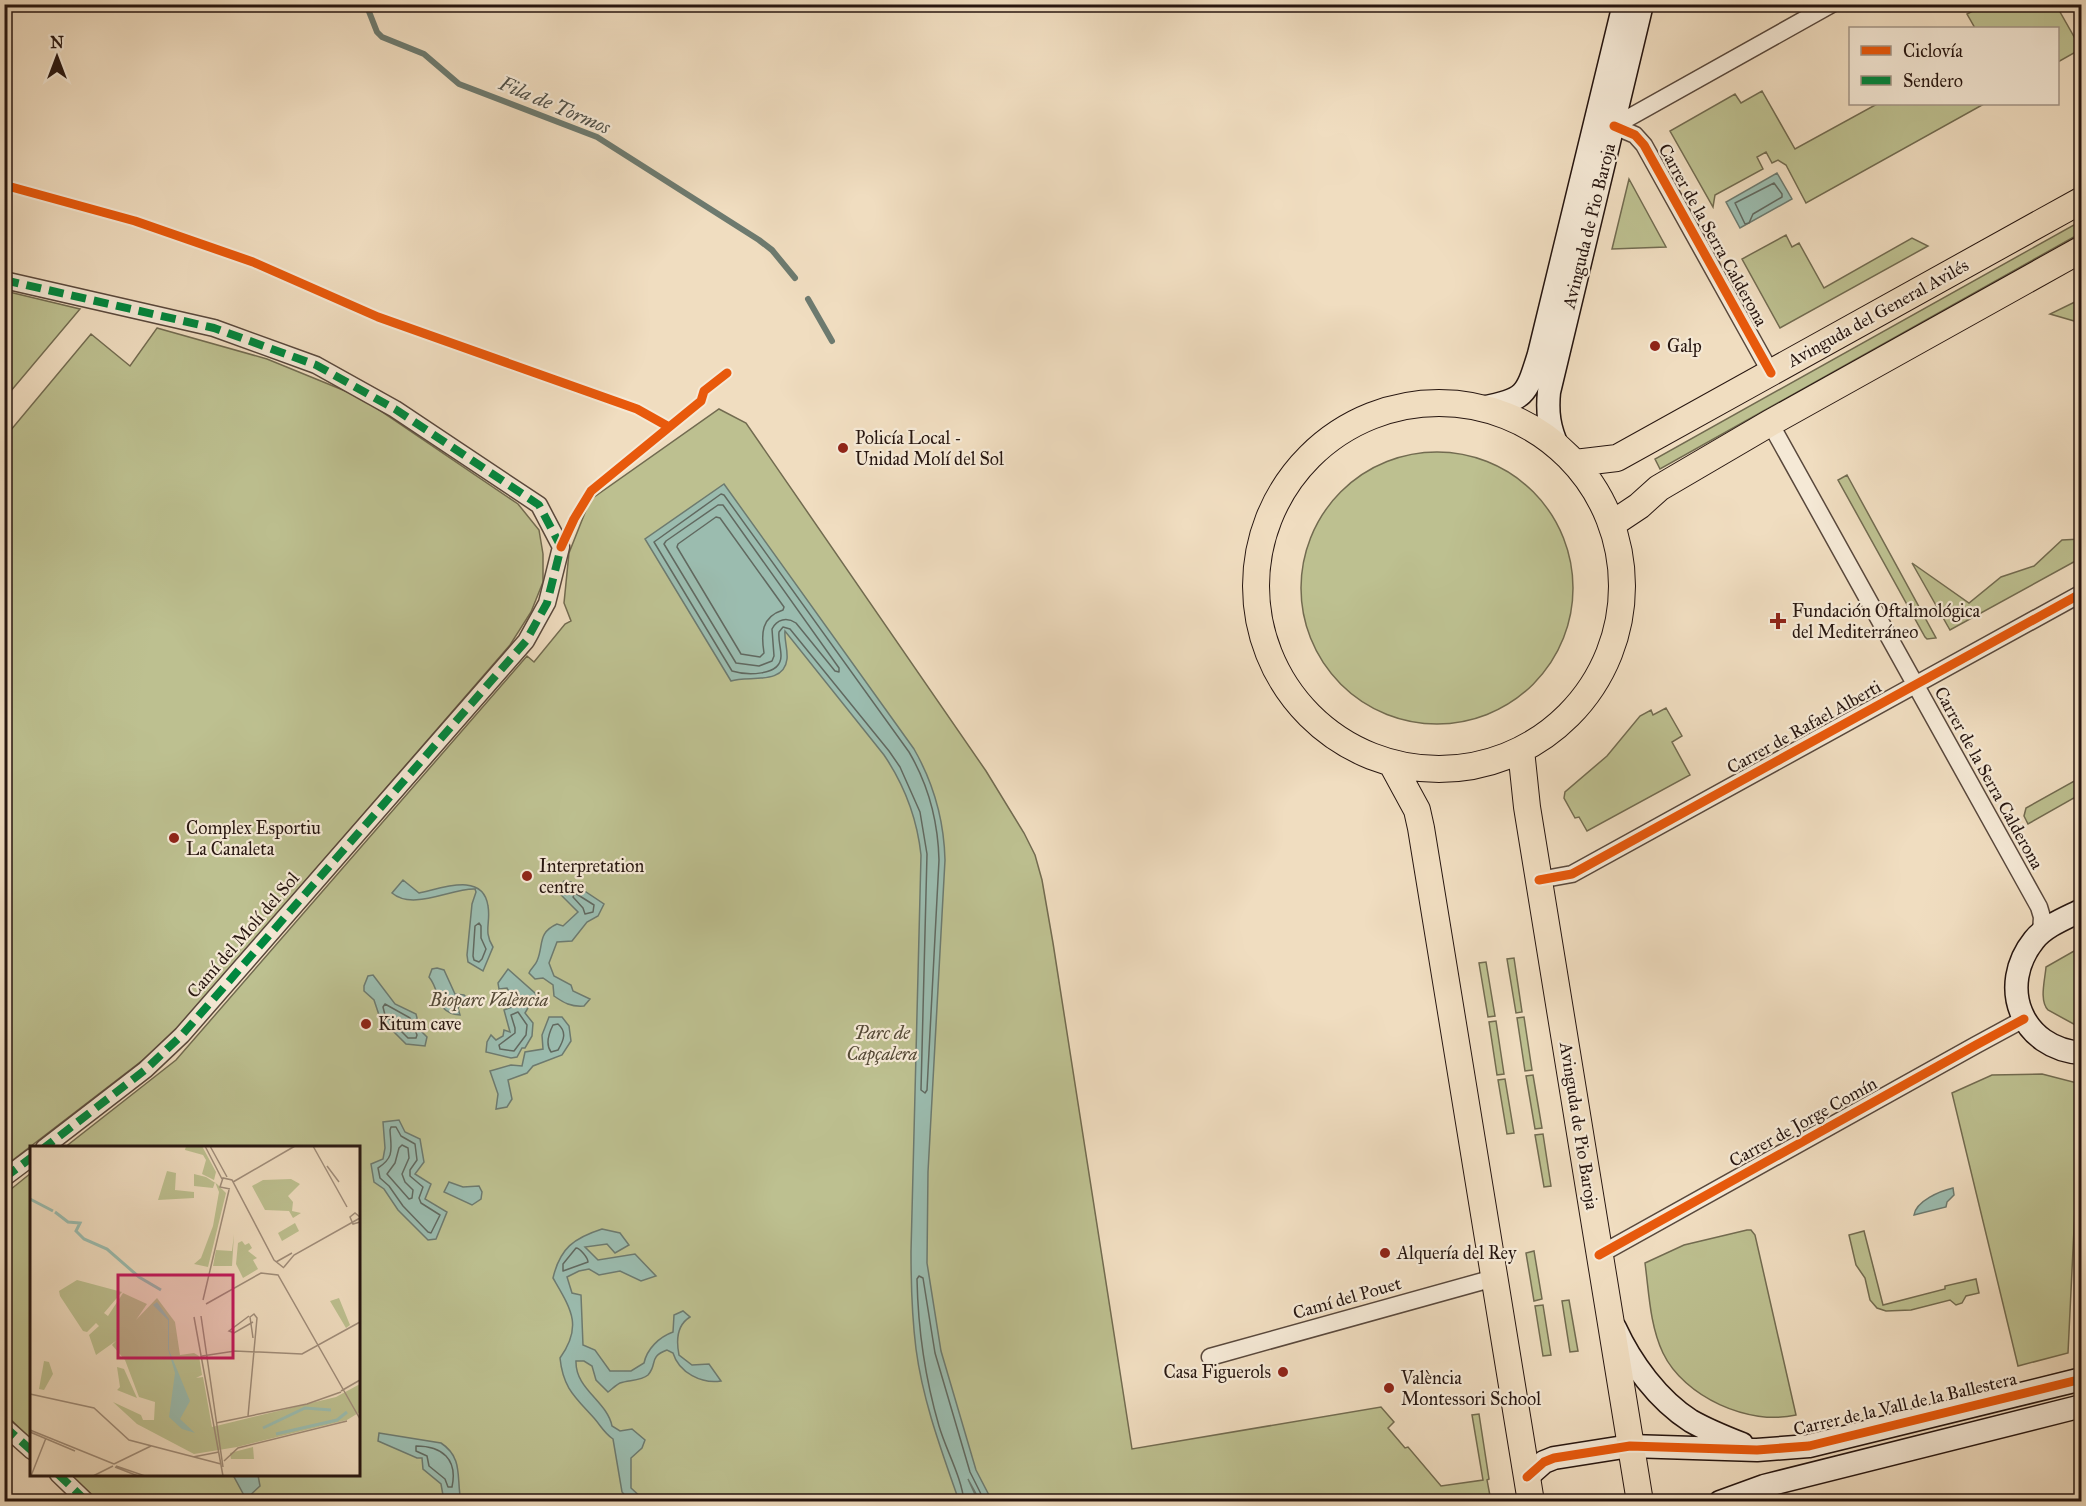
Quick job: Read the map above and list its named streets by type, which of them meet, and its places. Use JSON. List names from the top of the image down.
{
  "streets": {
    "main road": ["Avinguda de Pio Baroja", "Avinguda del General Avilés"],
    "street": [
      "Carrer de la Serra Calderona",
      "Carrer de Rafael Alberti",
      "Camí del Molí del Sol",
      "Carrer de Jorge Comín",
      "Camí del Pouet",
      "Carrer de la Vall de la Ballestera"
    ]
  },
  "crossings": [
    ["Avinguda de Pio Baroja", "Carrer de la Serra Calderona"],
    ["Avinguda de Pio Baroja", "Avinguda del General Avilés"],
    ["Avinguda de Pio Baroja", "Carrer de Rafael Alberti"],
    ["Avinguda de Pio Baroja", "Carrer de Jorge Comín"],
    ["Avinguda de Pio Baroja", "Carrer de la Vall de la Ballestera"],
    ["Carrer de la Serra Calderona", "Avinguda del General Avilés"],
    ["Carrer de la Serra Calderona", "Carrer de Rafael Alberti"]
  ],
  "water": ["Fila de Tormos"],
  "parks": ["Bioparc València", "Parc de Capçalera"],
  "places": {
    "other": [
      "Galp",
      "Policía Local - Unidad Molí del Sol",
      "Complex Esportiu La Canaleta",
      "Interpretation centre",
      "Kitum cave",
      "Alquería del Rey",
      "Casa Figuerols",
      "València Montessori School"
    ],
    "health": ["Fundación Oftalmológica del Mediterráneo"]
  },
  "legend": ["Ciclovía", "Sendero"],
  "north": "top"
}
